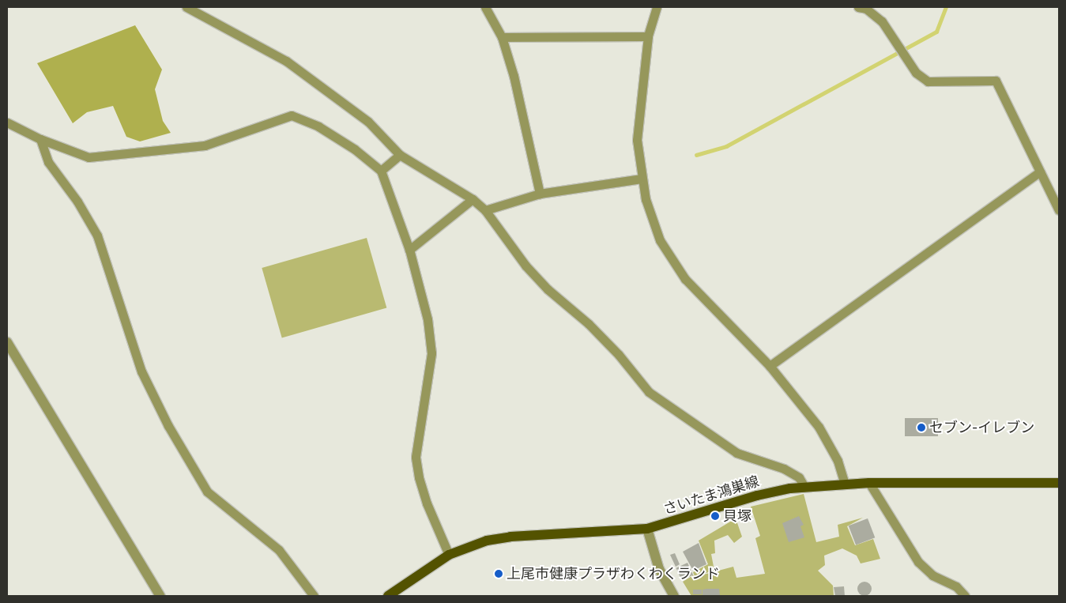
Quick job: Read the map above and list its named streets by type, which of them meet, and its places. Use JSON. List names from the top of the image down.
{
  "streets": {
    "main road": ["さいたま鴻巣線"]
  },
  "places": ["セブン-イレブン", "貝塚", "上尾市健康プラザわくわくランド"]
}
